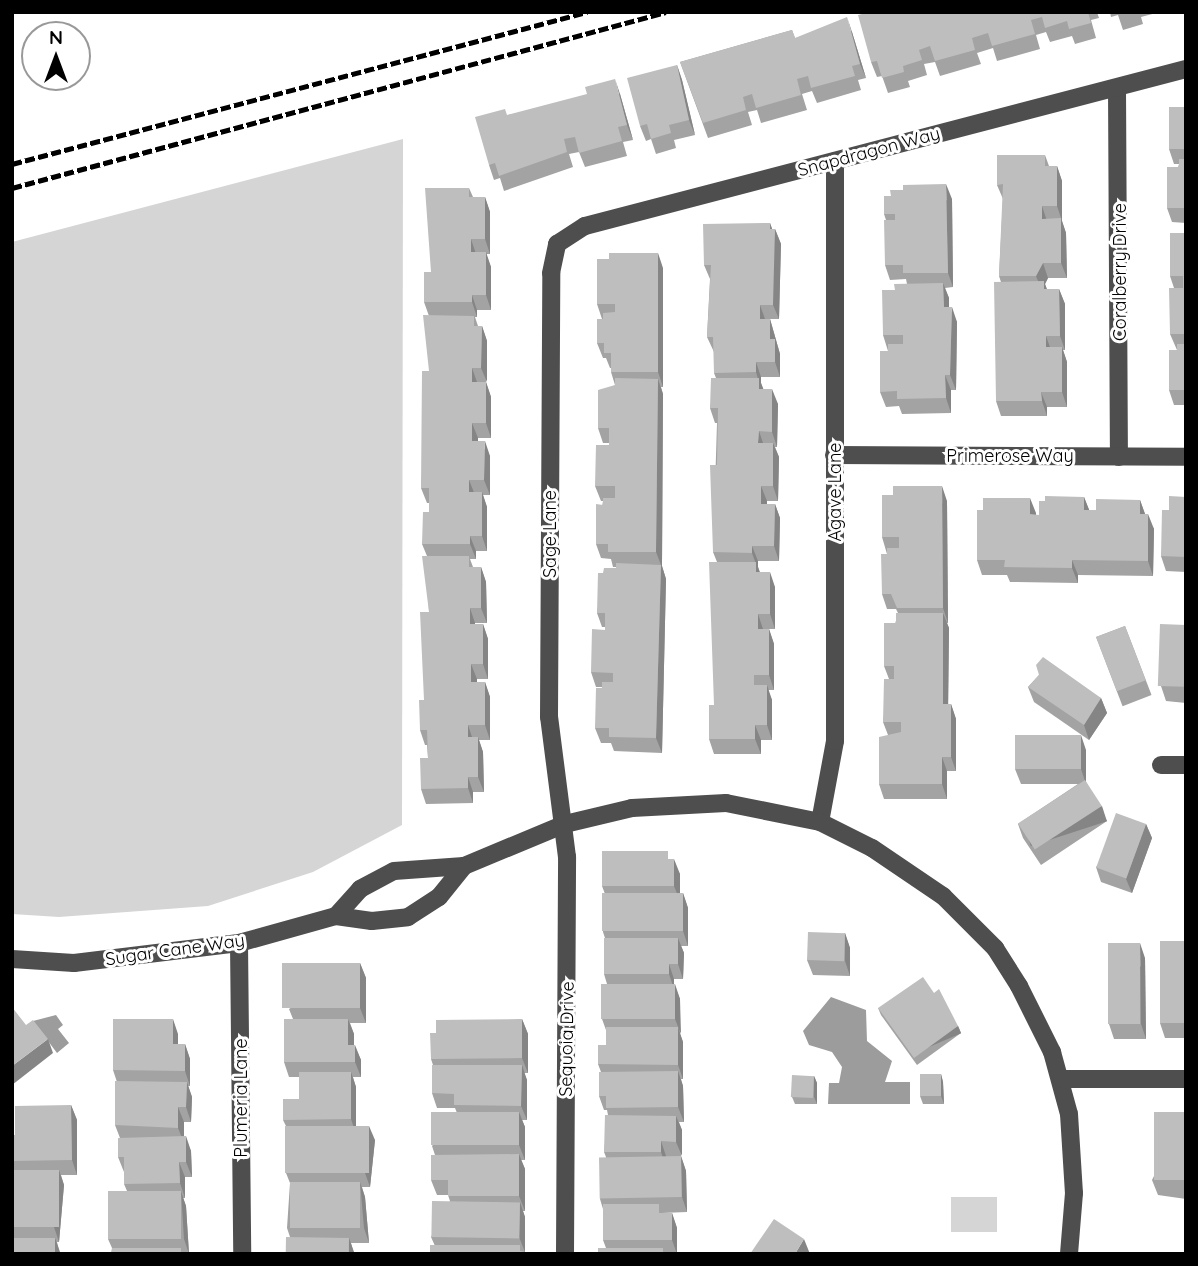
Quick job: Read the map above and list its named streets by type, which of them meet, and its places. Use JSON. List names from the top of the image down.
{
  "streets": {
    "street": [
      "Snapdragon Way",
      "Coralberry Drive",
      "Primerose Way",
      "Agave Lane",
      "Sage Lane",
      "Sugar Cane Way",
      "Sequoia Drive",
      "Plumeria Lane"
    ]
  },
  "crossings": [
    ["Snapdragon Way", "Coralberry Drive"],
    ["Snapdragon Way", "Agave Lane"],
    ["Snapdragon Way", "Sage Lane"],
    ["Coralberry Drive", "Primerose Way"],
    ["Primerose Way", "Agave Lane"],
    ["Agave Lane", "Sugar Cane Way"],
    ["Sage Lane", "Sugar Cane Way"],
    ["Sage Lane", "Sequoia Drive"],
    ["Sugar Cane Way", "Sequoia Drive"],
    ["Sugar Cane Way", "Plumeria Lane"]
  ],
  "north": "top"
}
